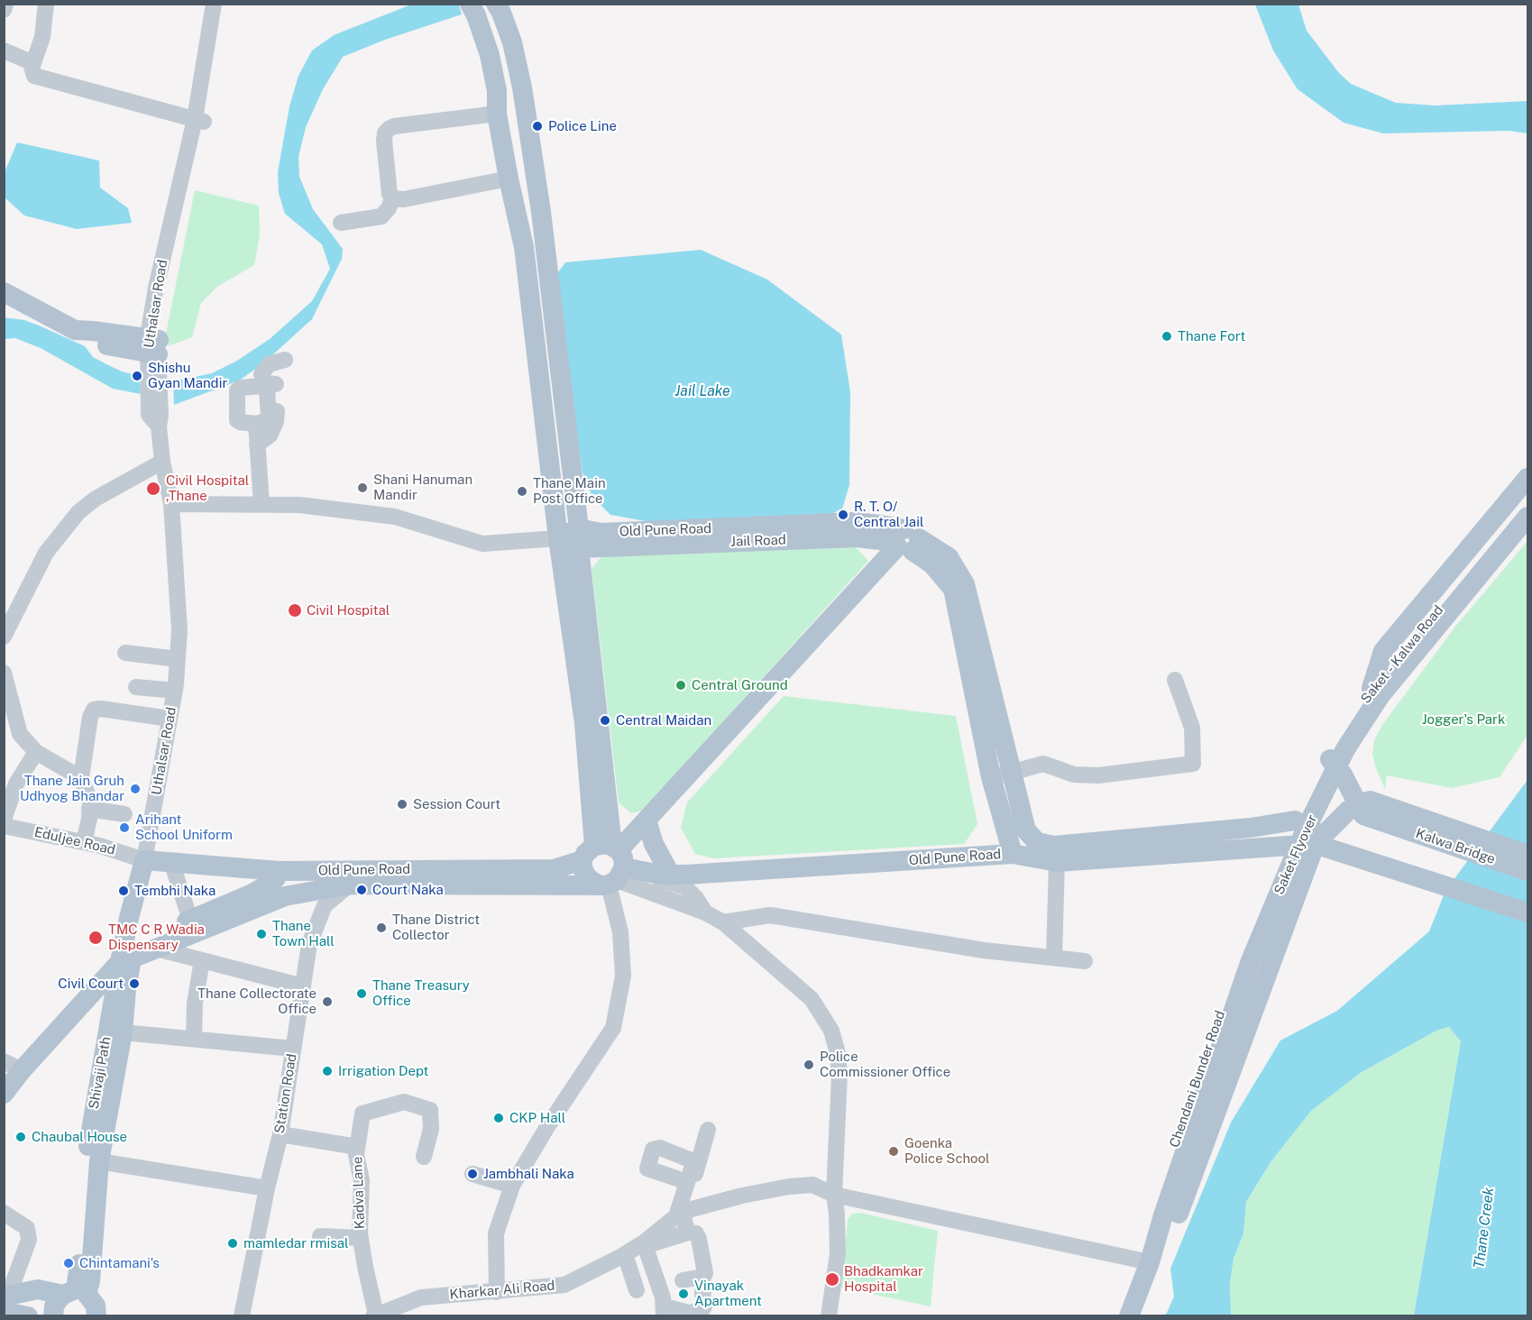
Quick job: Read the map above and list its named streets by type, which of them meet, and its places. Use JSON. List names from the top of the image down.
{
  "streets": {
    "main road": [
      "Old Pune Road",
      "Saket - Kalwa Road",
      "Kalwa Bridge",
      "Saket Flyover",
      "Shivaji Path",
      "Chendani Bunder Road"
    ],
    "street": [
      "Uthalsar Road",
      "Eduljee Road",
      "Station Road",
      "Kadva Lane",
      "Kharkar Ali Road"
    ]
  },
  "crossings": [
    ["Uthalsar Road", "Old Pune Road"],
    ["Uthalsar Road", "Eduljee Road"],
    ["Uthalsar Road", "Shivaji Path"],
    ["Old Pune Road", "Saket - Kalwa Road"],
    ["Old Pune Road", "Eduljee Road"],
    ["Old Pune Road", "Shivaji Path"],
    ["Old Pune Road", "Chendani Bunder Road"],
    ["Old Pune Road", "Station Road"],
    ["Eduljee Road", "Shivaji Path"],
    ["Saket Flyover", "Chendani Bunder Road"],
    ["Saket Flyover", "Kharkar Ali Road"],
    ["Chendani Bunder Road", "Kharkar Ali Road"],
    ["Station Road", "Kadva Lane"],
    ["Kadva Lane", "Kharkar Ali Road"]
  ],
  "water": ["Jail Lake", "Thane Creek"],
  "parks": ["Jogger's Park"],
  "places": [
    "Police Line",
    "Thane Fort",
    "Shishu Gyan Mandir",
    "Shani Hanuman Mandir",
    "Civil Hospital ,Thane",
    "Thane Main Post Office",
    "R. T. O/ Central Jail",
    "Civil Hospital",
    "Central Ground",
    "Central Maidan",
    "Thane Jain Gruh Udhyog Bhandar",
    "Session Court",
    "Arihant School Uniform",
    "Court Naka",
    "Tembhi Naka",
    "Thane District Collector",
    "Thane Town Hall",
    "TMC C R Wadia Dispensary",
    "Civil Court",
    "Thane Treasury Office",
    "Thane Collectorate Office",
    "Police Commissioner Office",
    "Irrigation Dept",
    "CKP Hall",
    "Chaubal House",
    "Goenka Police School",
    "Jambhali Naka",
    "mamledar rmisal",
    "Chintamani's",
    "Bhadkamkar Hospital",
    "Vinayak Apartment"
  ]
}
